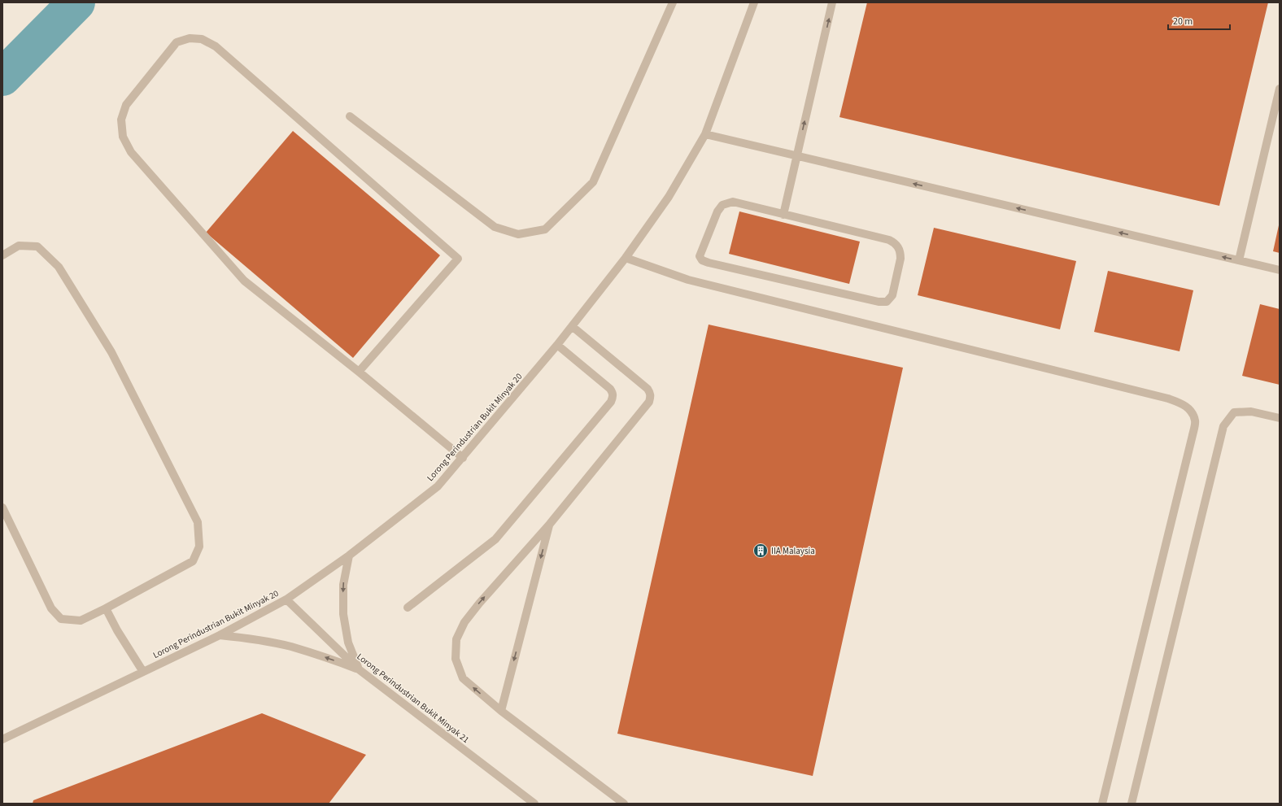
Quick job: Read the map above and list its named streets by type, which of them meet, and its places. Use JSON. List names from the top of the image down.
{
  "streets": {
    "street": ["Lorong Perindustrian Bukit Minyak 20", "Lorong Perindustrian Bukit Minyak 21"]
  },
  "crossings": [
    ["Lorong Perindustrian Bukit Minyak 20", "Lorong Perindustrian Bukit Minyak 21"]
  ],
  "places": {
    "building": ["IIA Malaysia"]
  },
  "scale_bar": "20 m"
}
